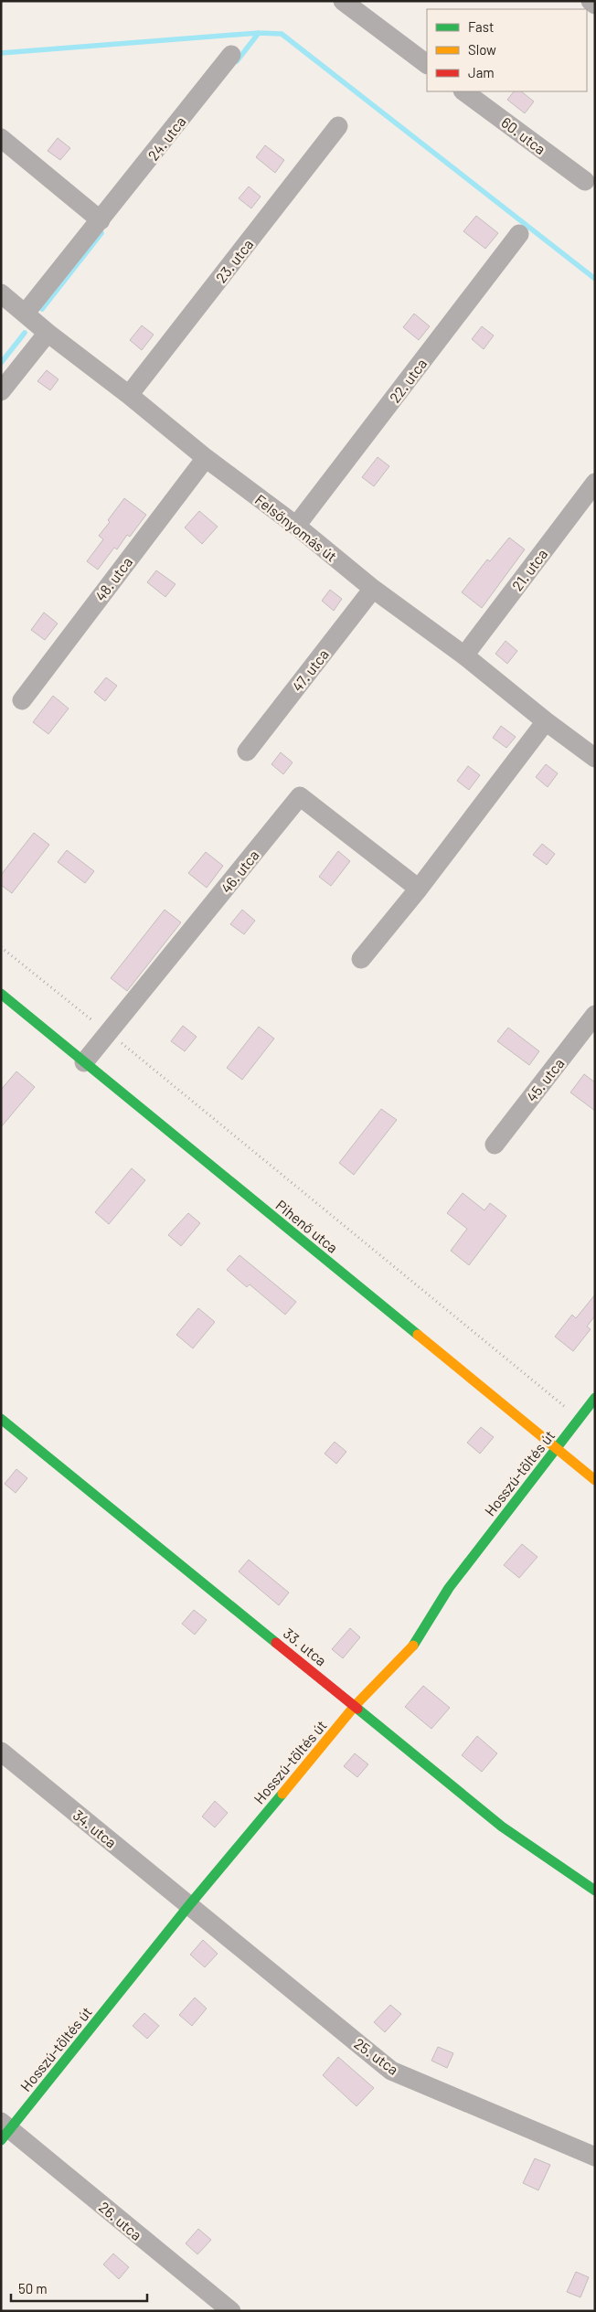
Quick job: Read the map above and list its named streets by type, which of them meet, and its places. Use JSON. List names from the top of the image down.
{
  "streets": {
    "street": [
      "60. utca",
      "24. utca",
      "23. utca",
      "22. utca",
      "Felsőnyomás út",
      "21. utca",
      "48. utca",
      "47. utca",
      "46. utca",
      "45. utca",
      "Pihenő utca",
      "Hosszú-töltés út",
      "33. utca",
      "34. utca",
      "25. utca",
      "26. utca"
    ]
  },
  "crossings": [
    ["24. utca", "Felsőnyomás út"],
    ["23. utca", "Felsőnyomás út"],
    ["22. utca", "Felsőnyomás út"],
    ["Felsőnyomás út", "21. utca"],
    ["Felsőnyomás út", "48. utca"],
    ["Felsőnyomás út", "47. utca"],
    ["46. utca", "Pihenő utca"],
    ["Pihenő utca", "Hosszú-töltés út"],
    ["Hosszú-töltés út", "33. utca"],
    ["Hosszú-töltés út", "34. utca"],
    ["Hosszú-töltés út", "25. utca"],
    ["Hosszú-töltés út", "26. utca"],
    ["34. utca", "25. utca"]
  ],
  "legend": ["Fast", "Slow", "Jam"],
  "scale_bar": "50 m"
}
